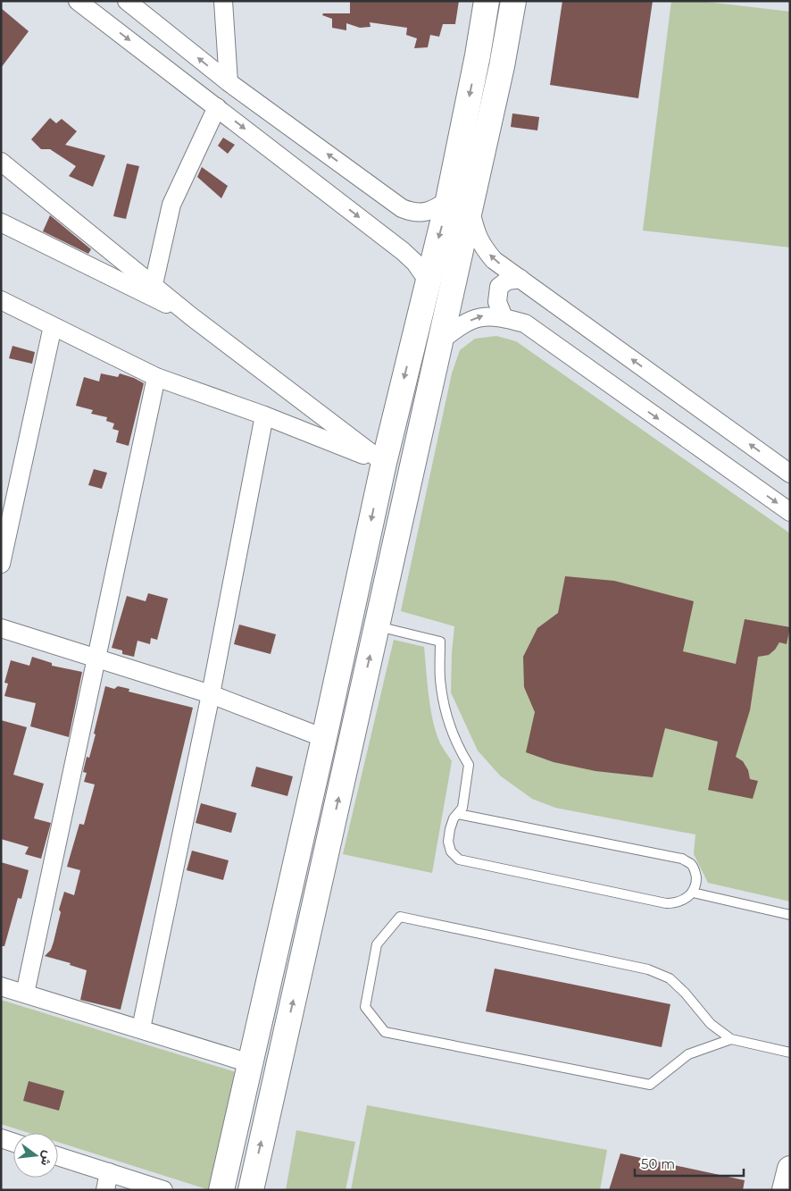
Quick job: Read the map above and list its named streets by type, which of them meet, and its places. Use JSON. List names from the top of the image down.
{
  "scale_bar": "50 m",
  "north": "right"
}
